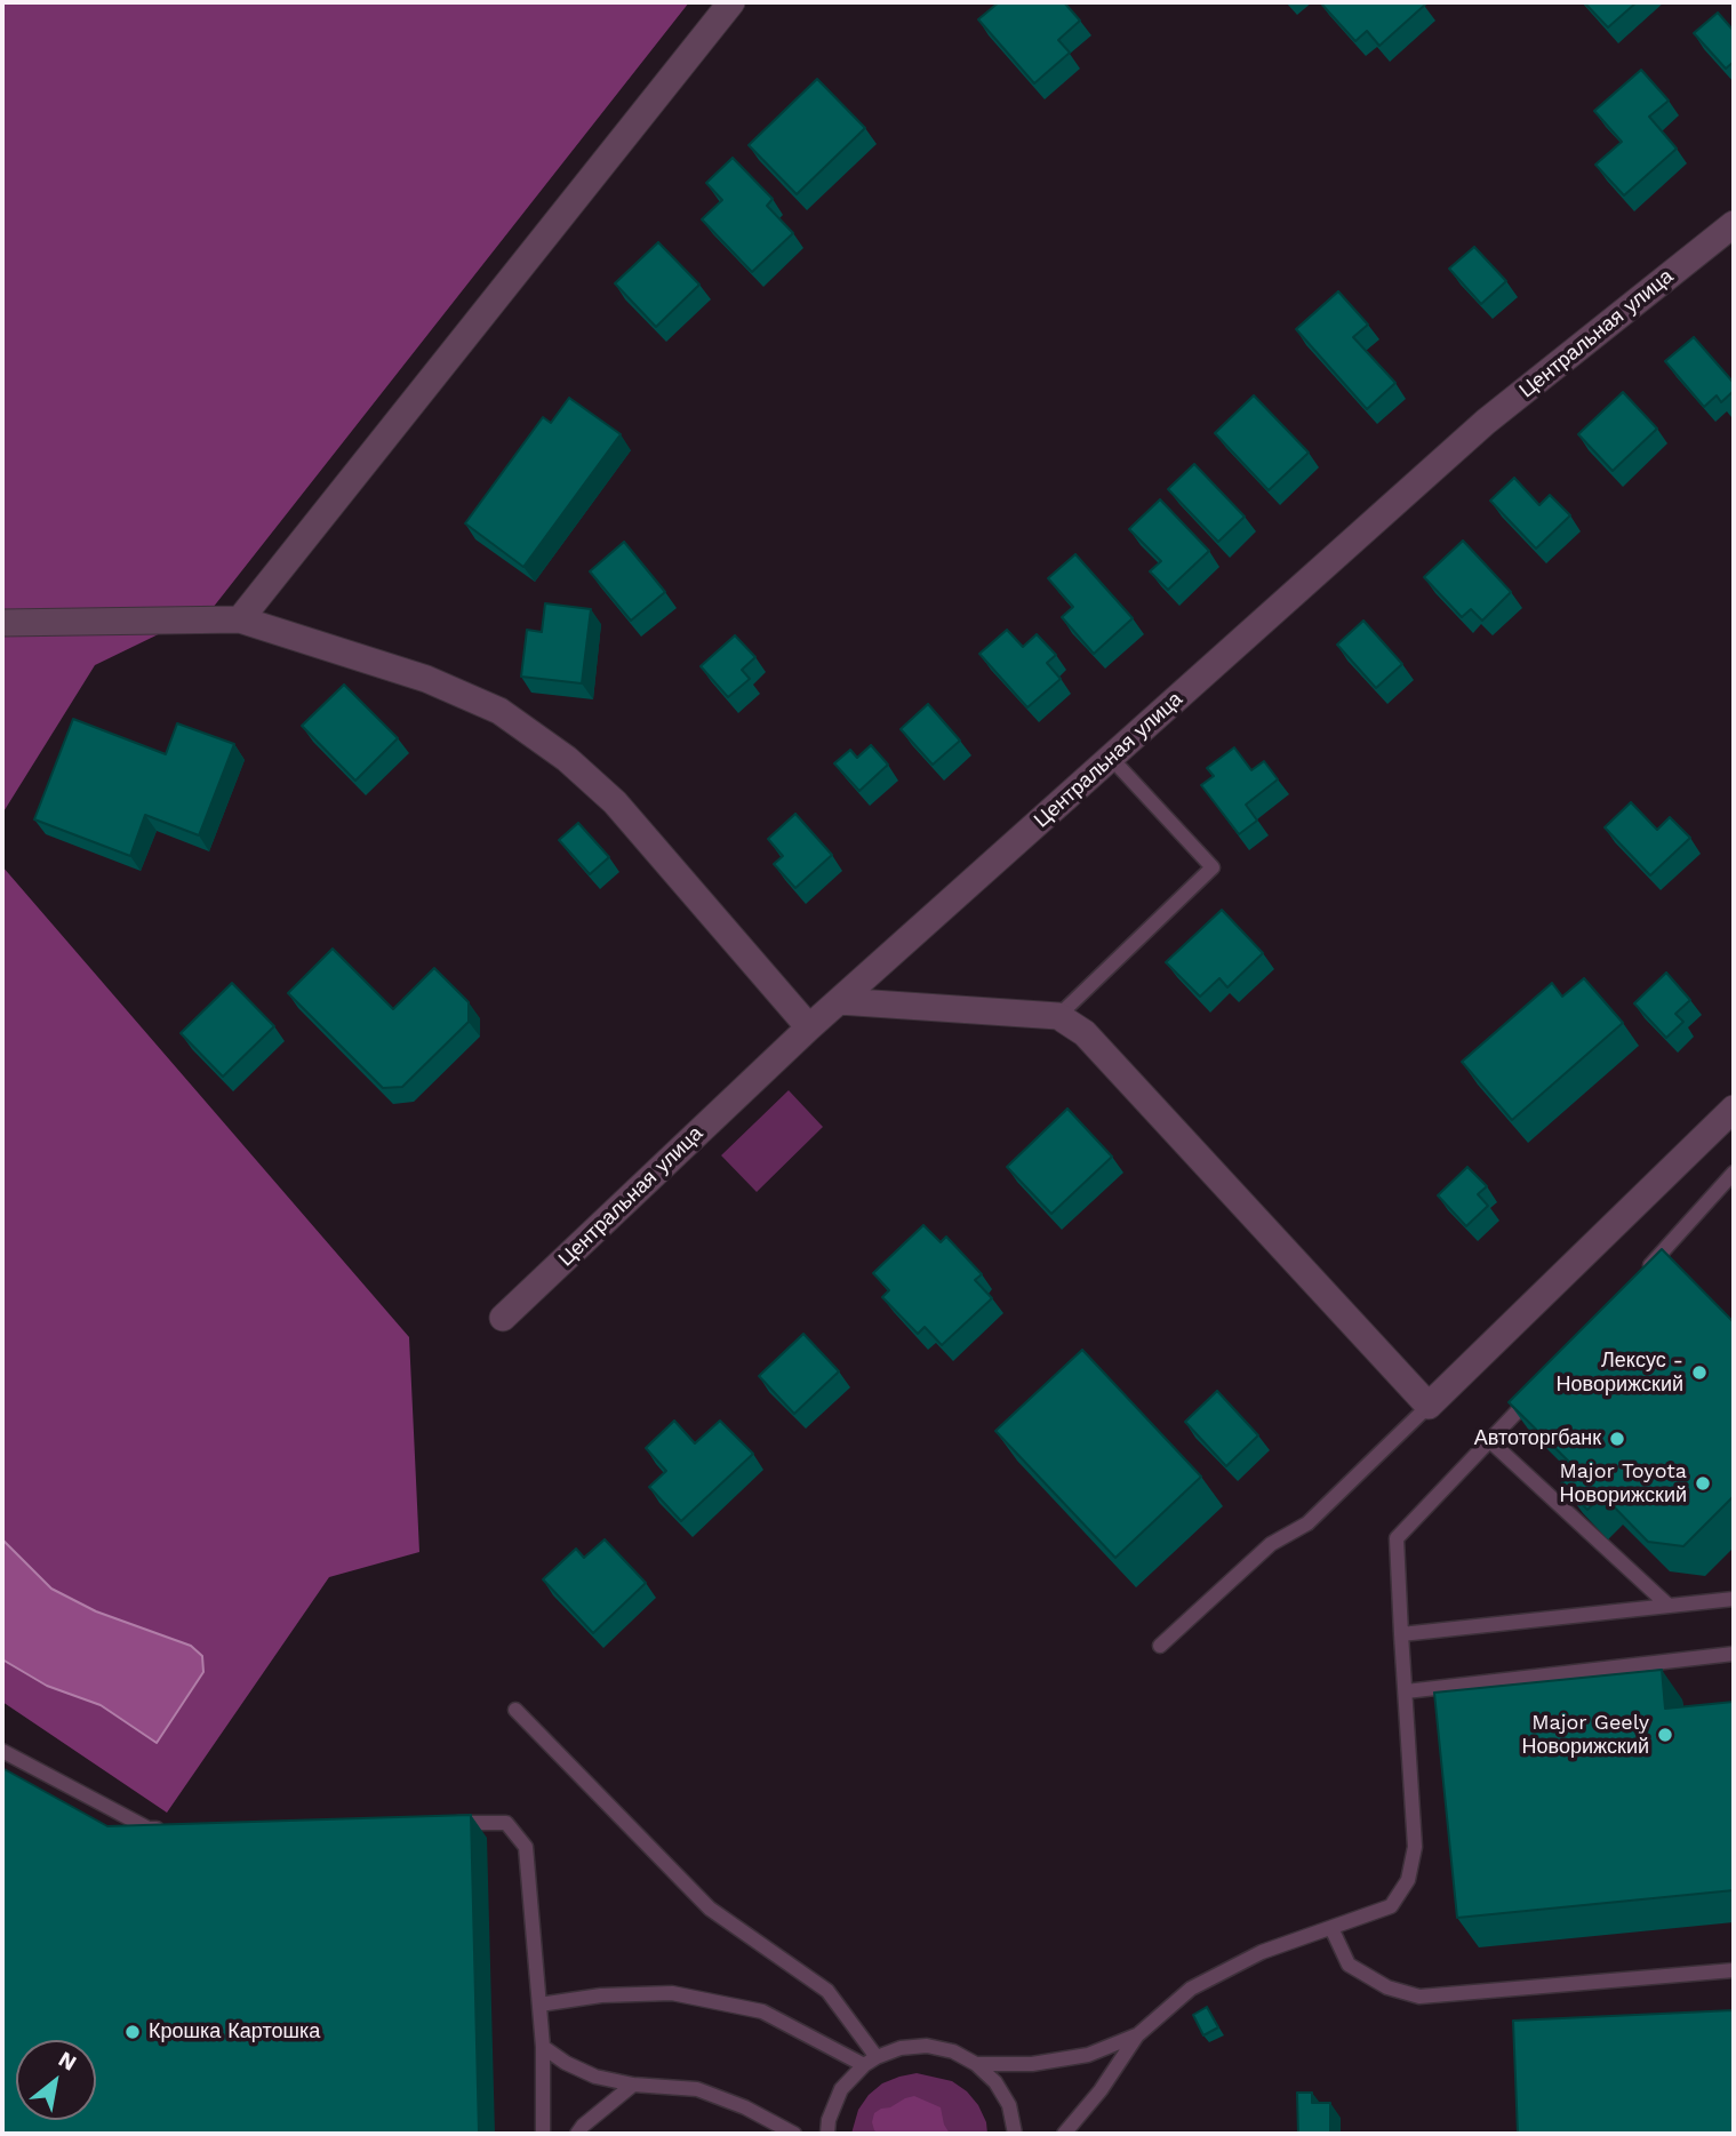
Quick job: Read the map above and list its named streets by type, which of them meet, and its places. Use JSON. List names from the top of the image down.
{
  "streets": {
    "street": ["Центральная улица"]
  },
  "places": [
    "Лексус - Новорижский",
    "Автоторгбанк",
    "Major Toyota Новорижский",
    "Major Geely Новорижский",
    "Крошка Картошка"
  ],
  "north": "top right"
}
